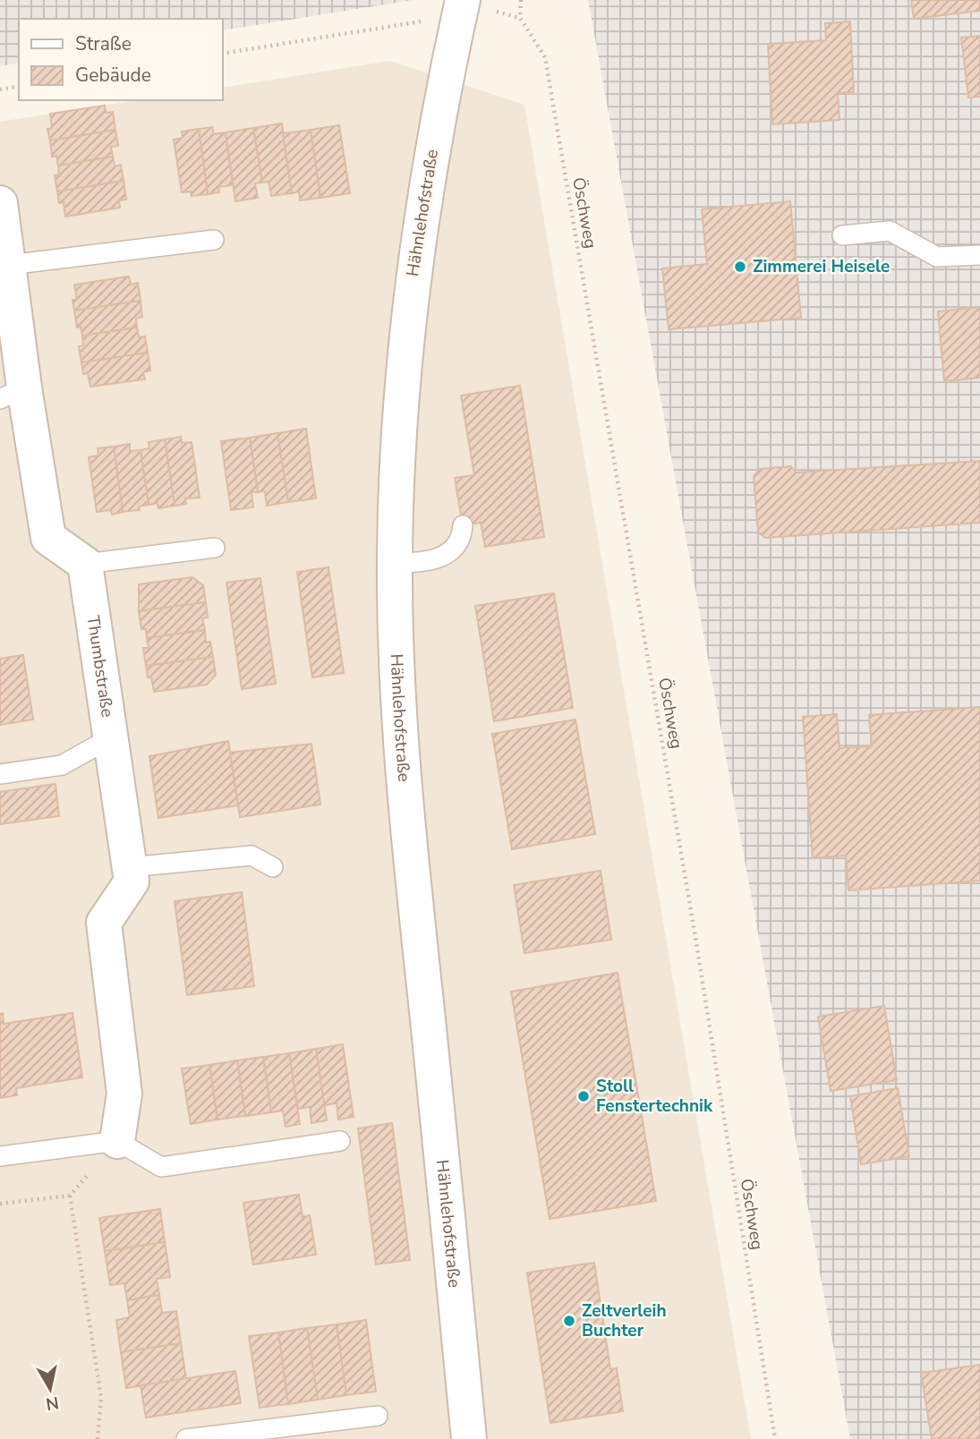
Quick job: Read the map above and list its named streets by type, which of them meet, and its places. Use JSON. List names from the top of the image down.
{
  "streets": {
    "street": ["Hähnlehofstraße", "Thumbstraße"],
    "path": ["Öschweg"]
  },
  "places": ["Zimmerei Heisele", "Stoll Fenstertechnik", "Zeltverleih Buchter"],
  "legend": ["Straße", "Gebäude"],
  "north": "bottom"
}
